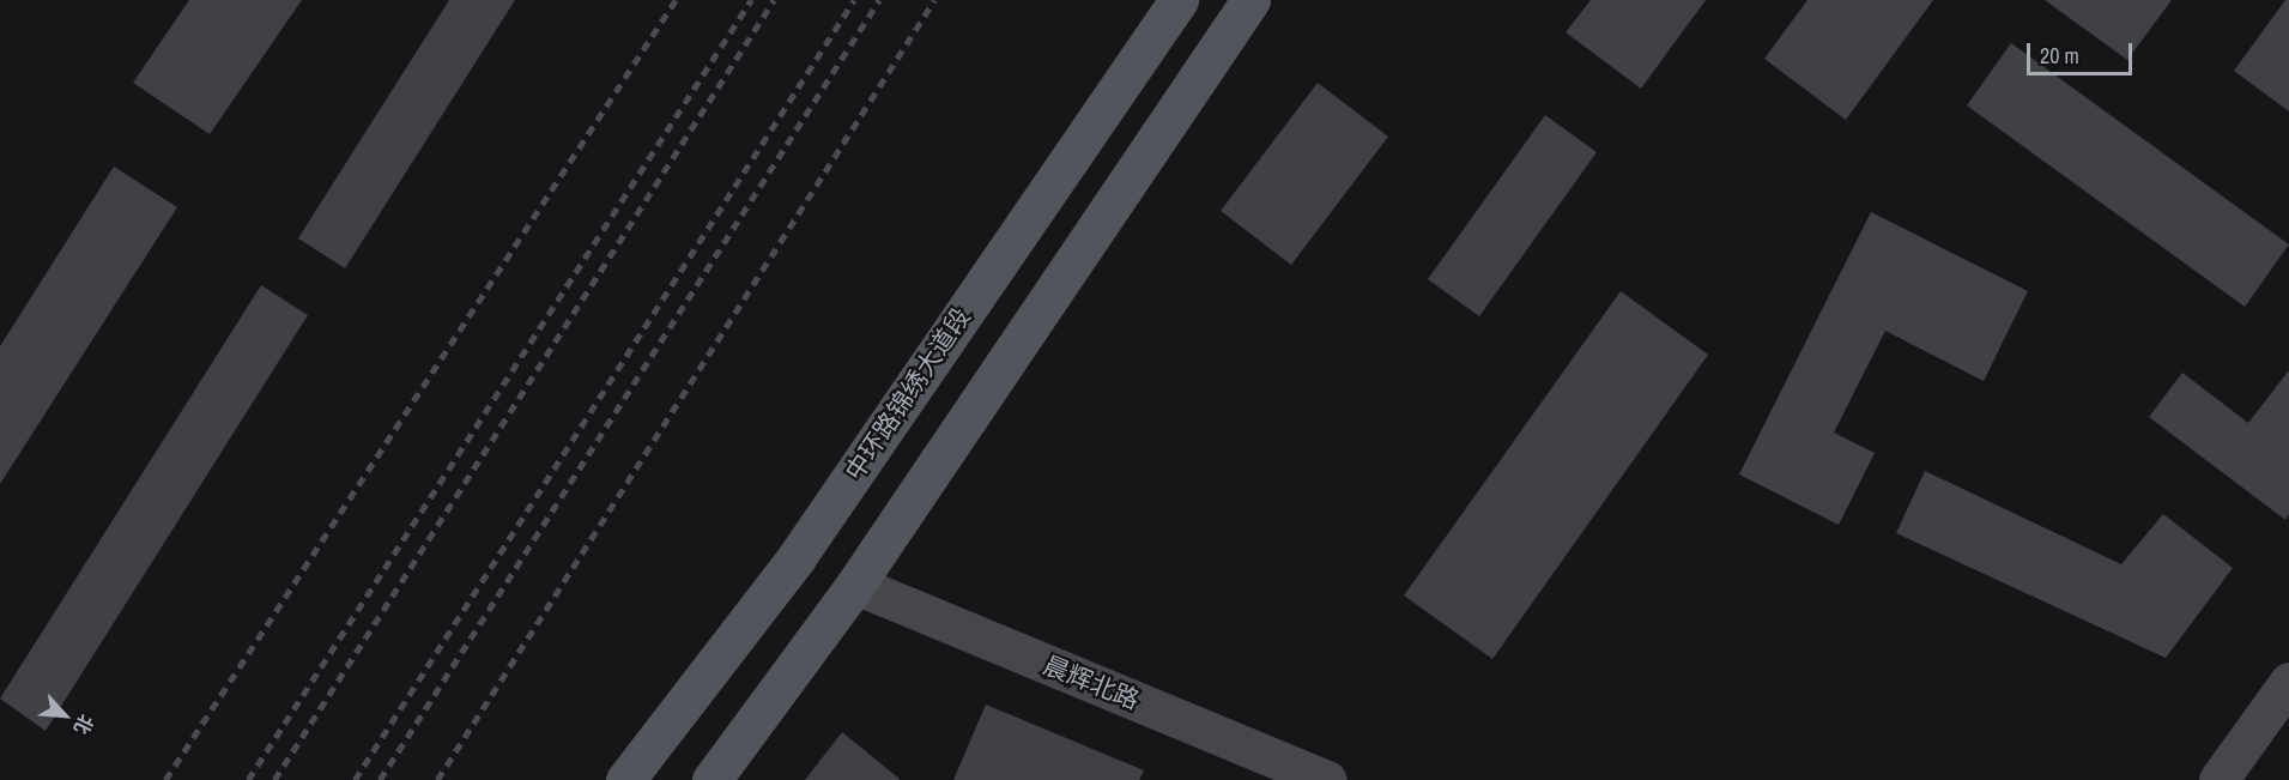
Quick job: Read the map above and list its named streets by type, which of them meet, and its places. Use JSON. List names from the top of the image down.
{
  "streets": {
    "main road": ["中环路锦绣大道段"],
    "street": ["晨辉北路"]
  },
  "scale_bar": "20 m",
  "north": "bottom right"
}
